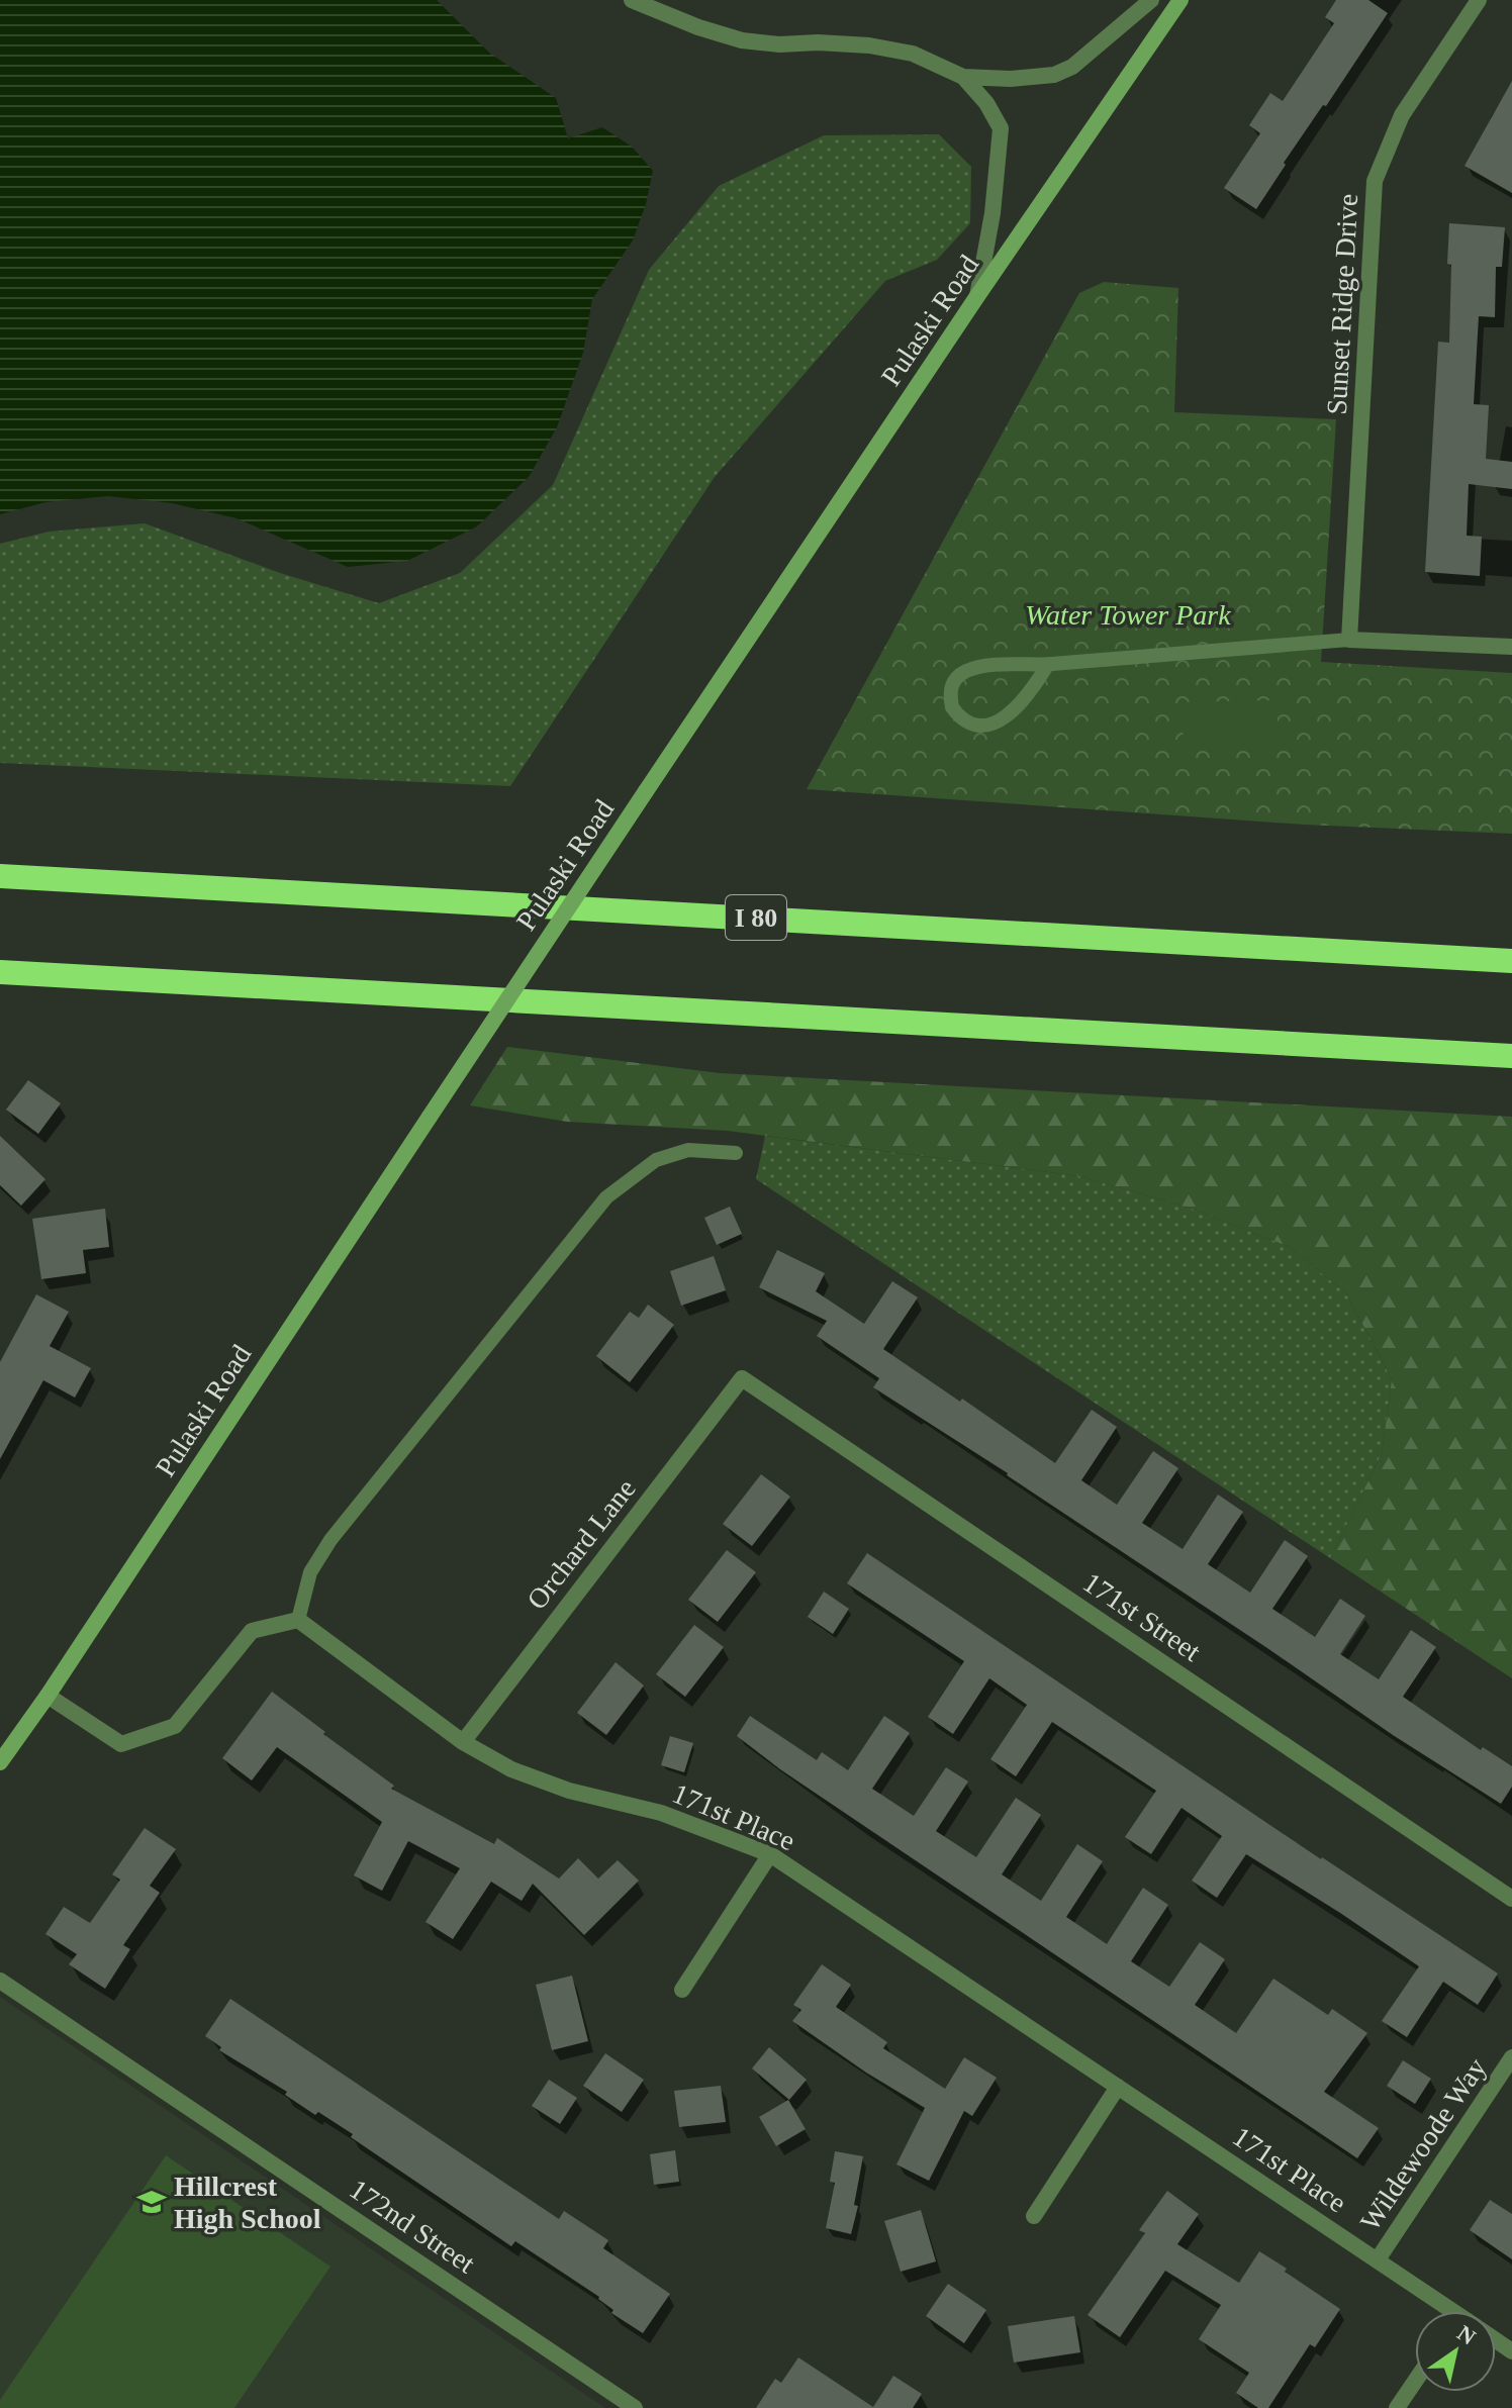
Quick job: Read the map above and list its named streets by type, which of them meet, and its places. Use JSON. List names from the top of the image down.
{
  "streets": {
    "highway": ["I 80"],
    "main road": ["Pulaski Road"],
    "street": [
      "Sunset Ridge Drive",
      "Orchard Lane",
      "171st Street",
      "171st Place",
      "Wildewoode Way",
      "172nd Street"
    ]
  },
  "crossings": [
    ["Orchard Lane", "171st Street"],
    ["Orchard Lane", "171st Place"],
    ["171st Place", "Wildewoode Way"]
  ],
  "parks": ["Water Tower Park"],
  "places": {
    "school or university": ["Hillcrest High School"]
  },
  "north": "top right"
}
